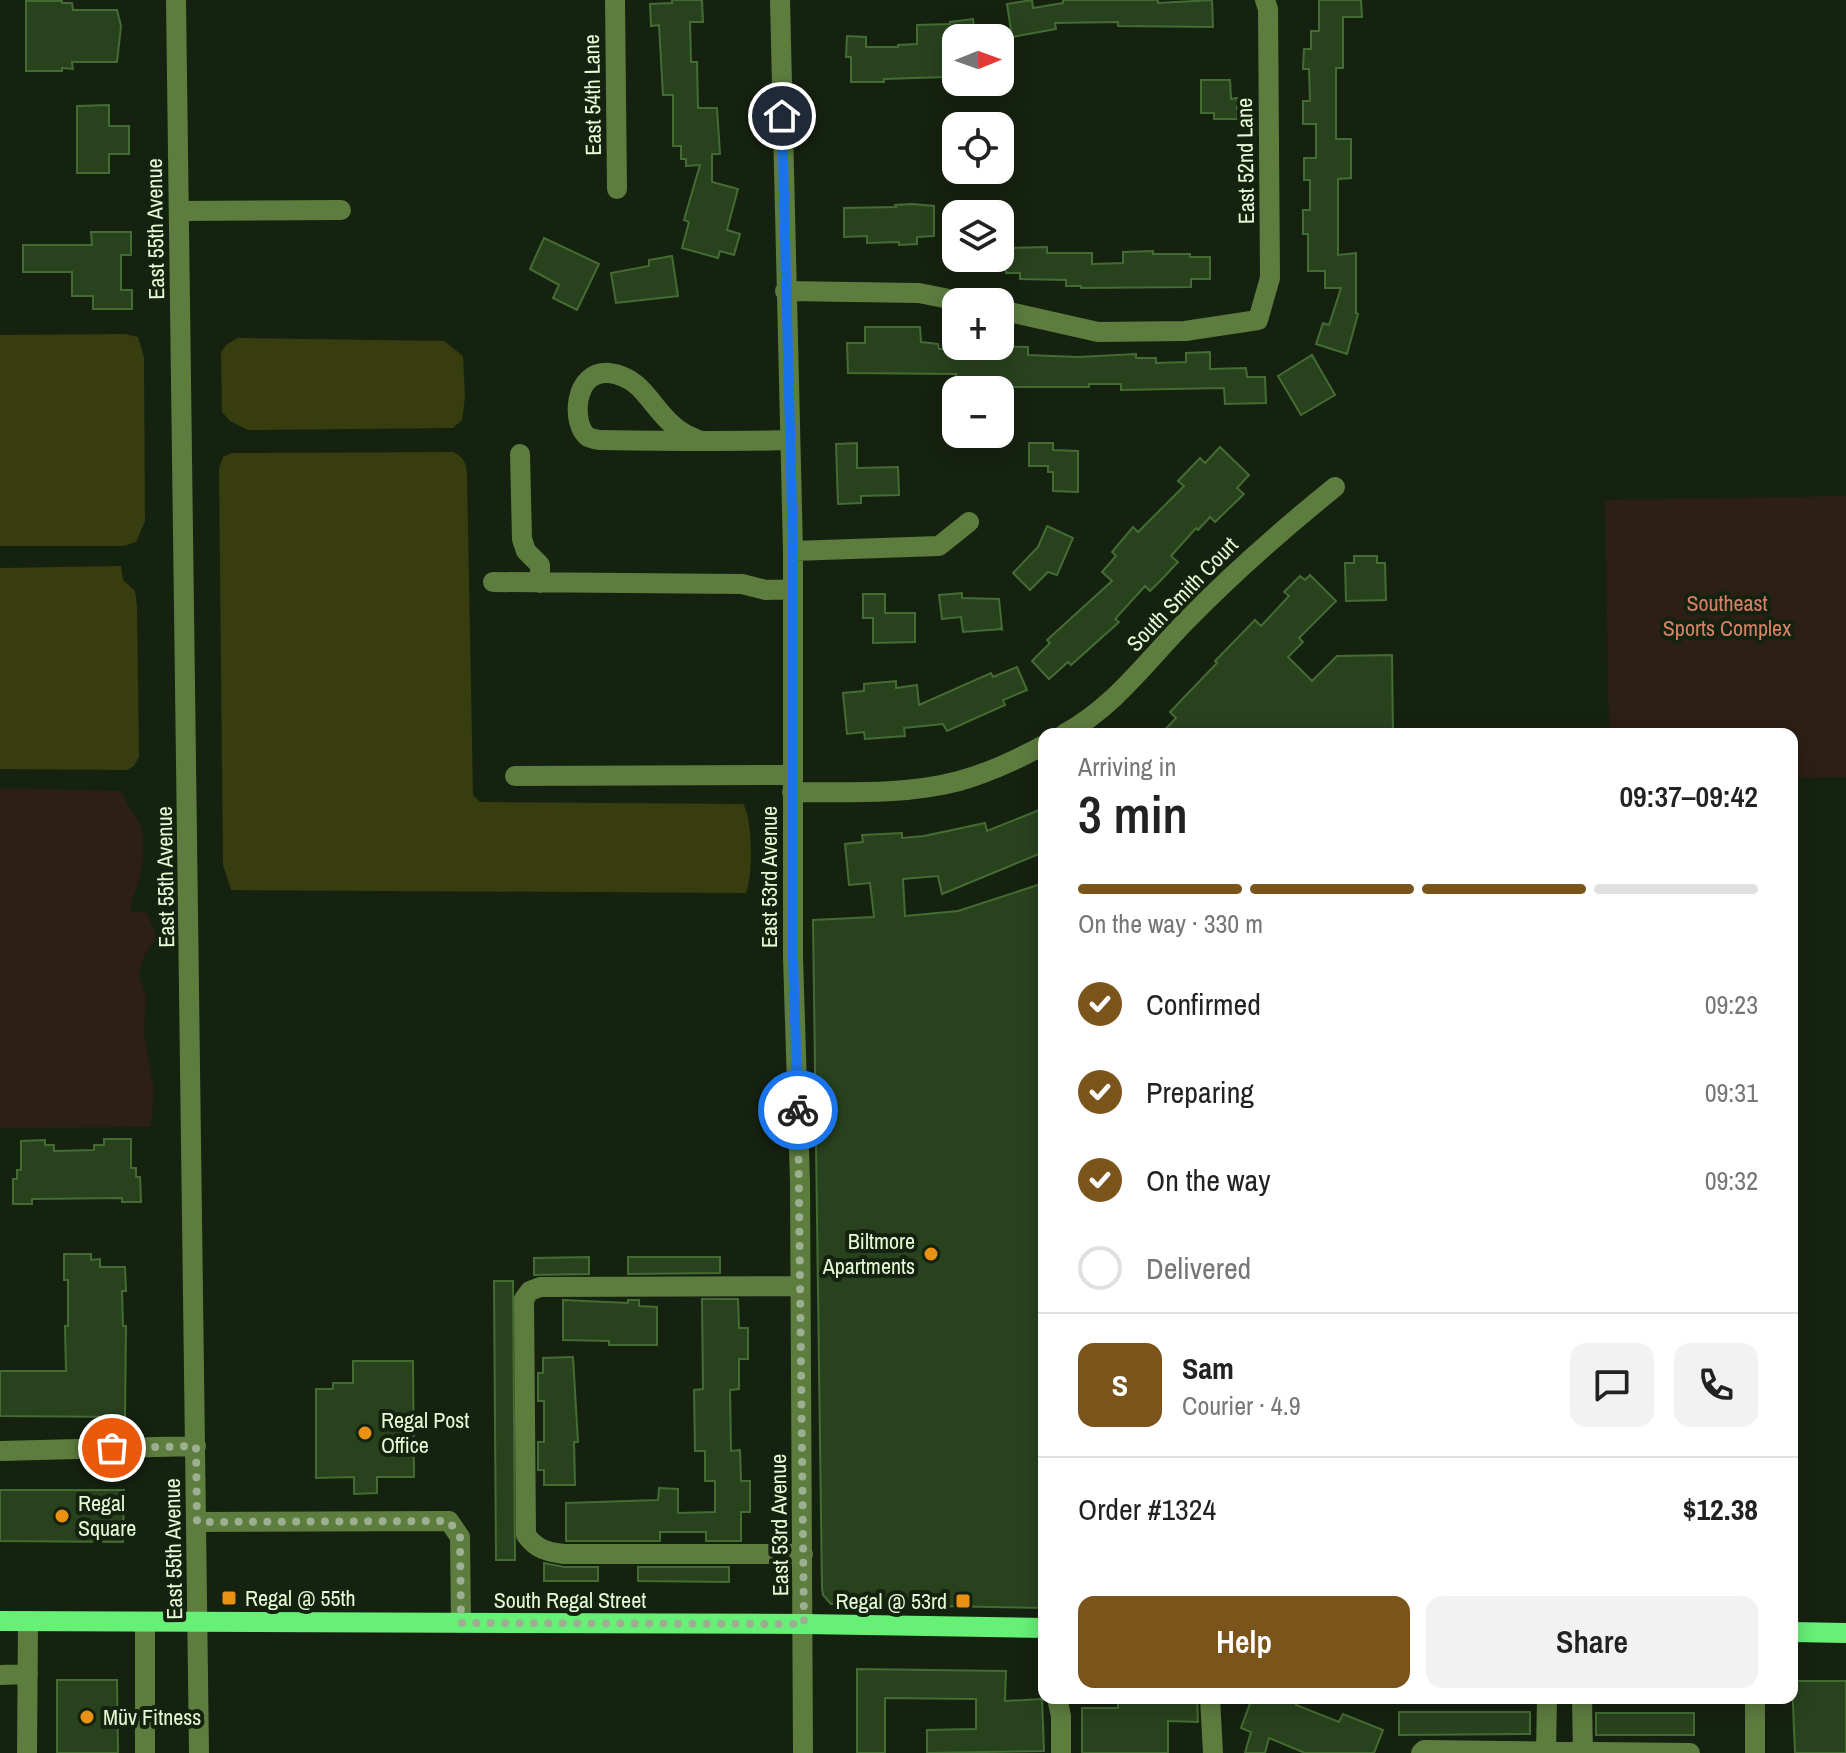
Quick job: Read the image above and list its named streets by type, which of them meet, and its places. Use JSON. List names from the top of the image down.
{
  "streets": {
    "main road": ["South Regal Street"],
    "street": [
      "East 54th Lane",
      "East 52nd Lane",
      "East 55th Avenue",
      "South Smith Court",
      "East 53rd Avenue"
    ]
  },
  "crossings": [
    ["East 55th Avenue", "South Regal Street"],
    ["East 53rd Avenue", "South Regal Street"]
  ],
  "parks": ["Southeast Sports Complex"],
  "places": {
    "other": [
      "Biltmore Apartments",
      "Regal Post Office",
      "Regal Square",
      "Müv Fitness"
    ],
    "transit": ["Regal @ 55th", "Regal @ 53rd"]
  },
  "north": "right",
  "page": {
    "map_buttons": ["+", "−"],
    "heading": ["3 min", "Arriving in", "09:37–09:42"],
    "panel": [
      "Sam",
      "Courier · 4.9",
      "Order #1324",
      "$12.38"
    ],
    "bar": "On the way · 330 m",
    "list": [
      ["Confirmed", "09:23"],
      ["Preparing", "09:31"],
      ["On the way", "09:32"],
      "Delivered"
    ],
    "round": "S",
    "buttons": ["Help", "Share"]
  }
}
